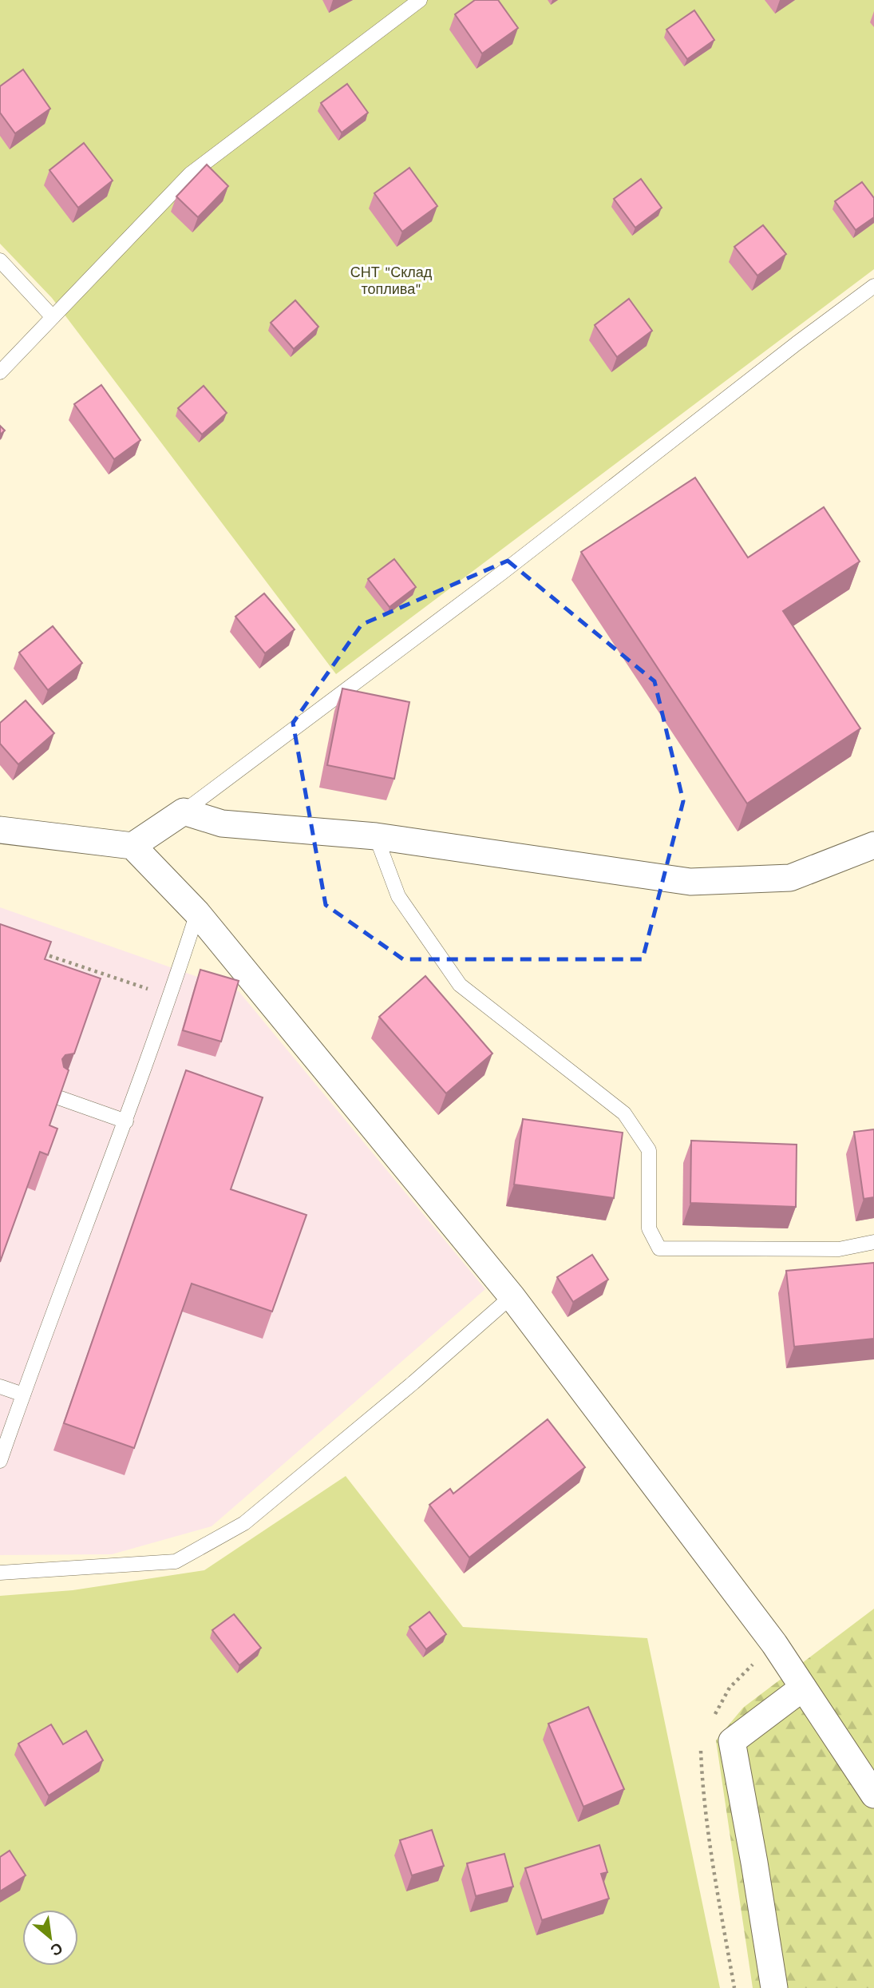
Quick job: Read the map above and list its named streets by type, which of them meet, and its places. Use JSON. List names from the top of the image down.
{
  "parks": ["СНТ \"Склад топлива\""],
  "north": "bottom right"
}
